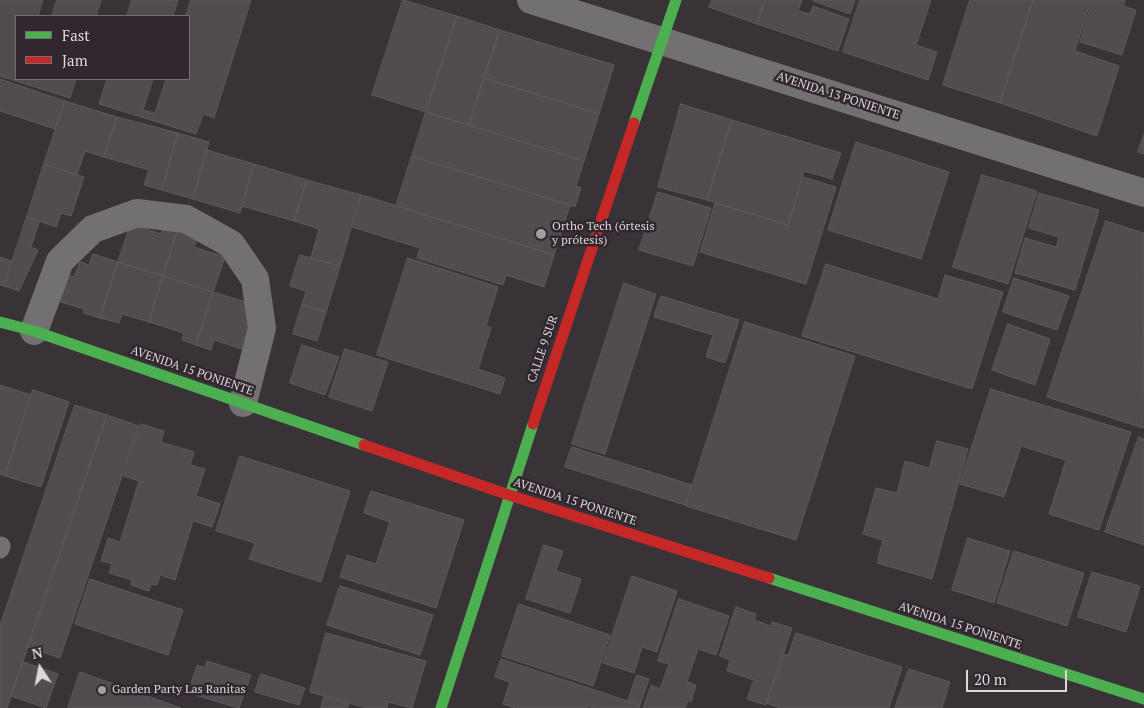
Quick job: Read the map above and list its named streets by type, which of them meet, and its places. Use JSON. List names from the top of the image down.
{
  "streets": {
    "street": ["AVENIDA 13 PONIENTE", "CALLE 9 SUR", "AVENIDA 15 PONIENTE"]
  },
  "crossings": [
    ["AVENIDA 13 PONIENTE", "CALLE 9 SUR"],
    ["CALLE 9 SUR", "AVENIDA 15 PONIENTE"]
  ],
  "places": ["Ortho Tech (órtesis y prótesis)", "Garden Party Las Ranitas"],
  "legend": ["Fast", "Jam"],
  "scale_bar": "20 m",
  "north": "top"
}
